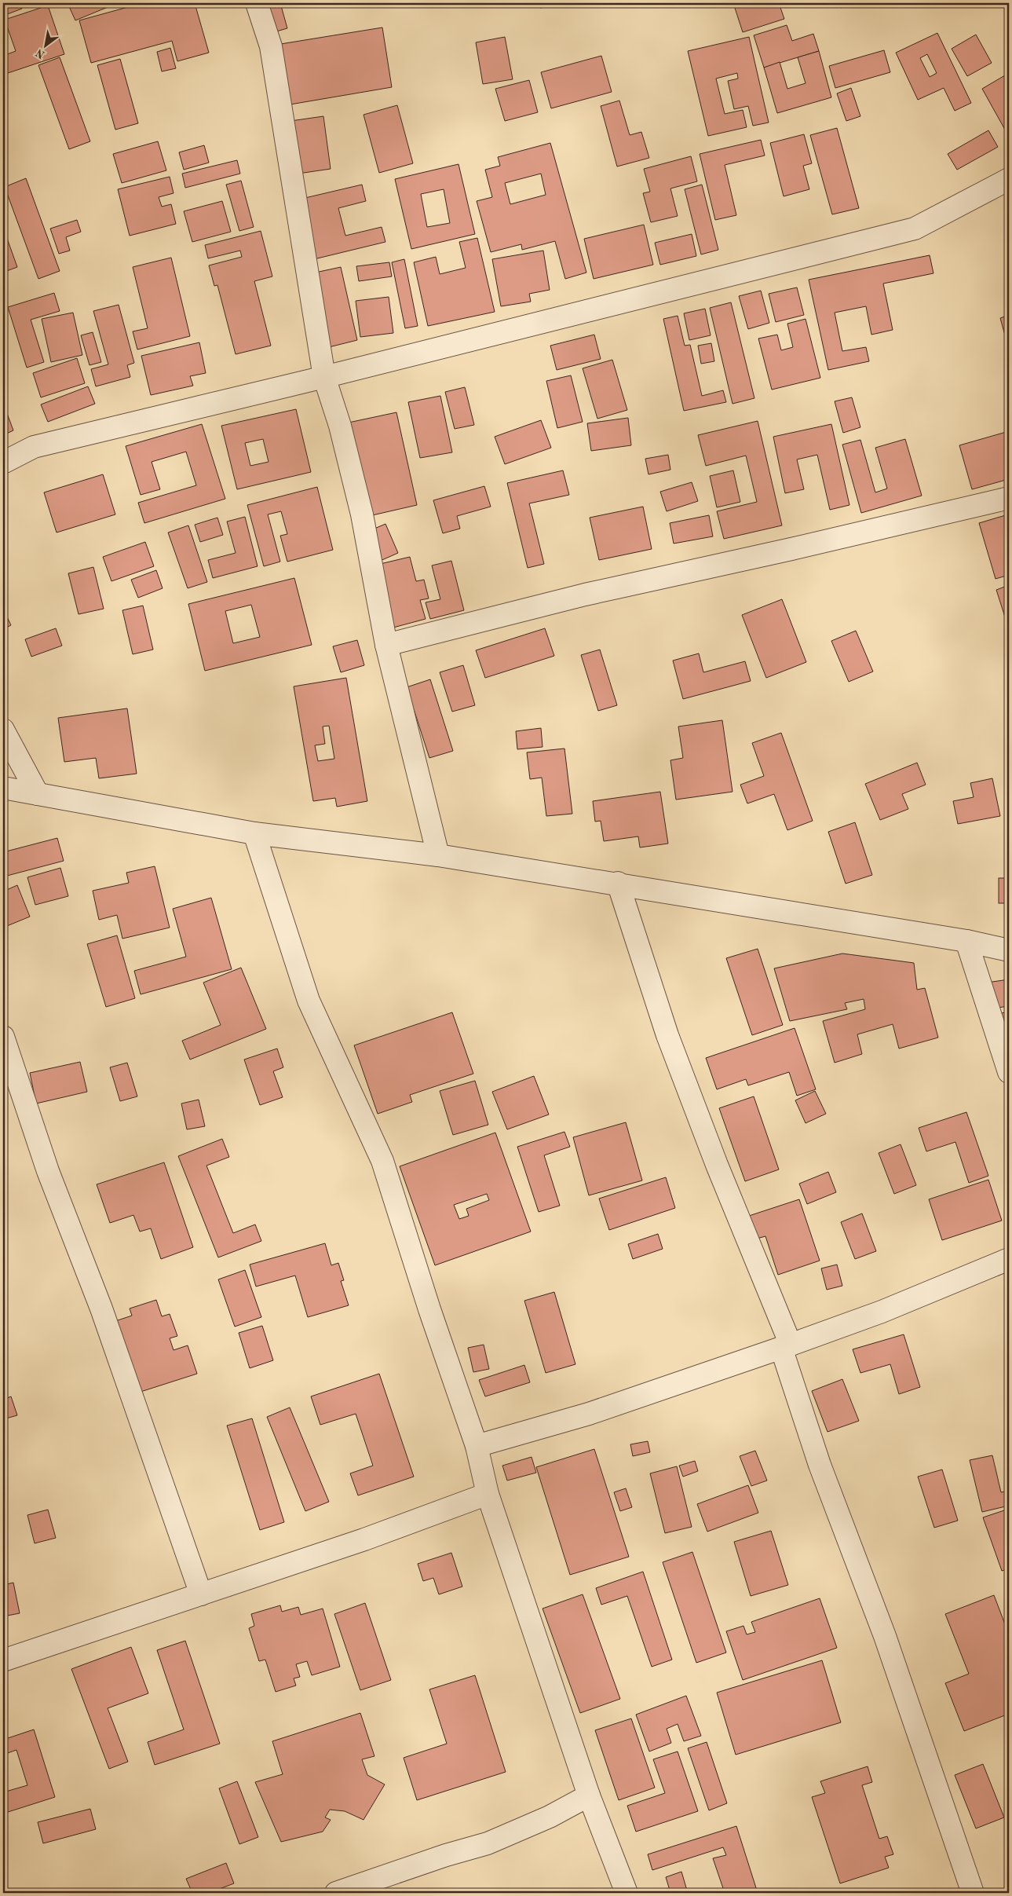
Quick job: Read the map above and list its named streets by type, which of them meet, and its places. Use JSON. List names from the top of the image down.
{
  "north": "bottom left"
}
